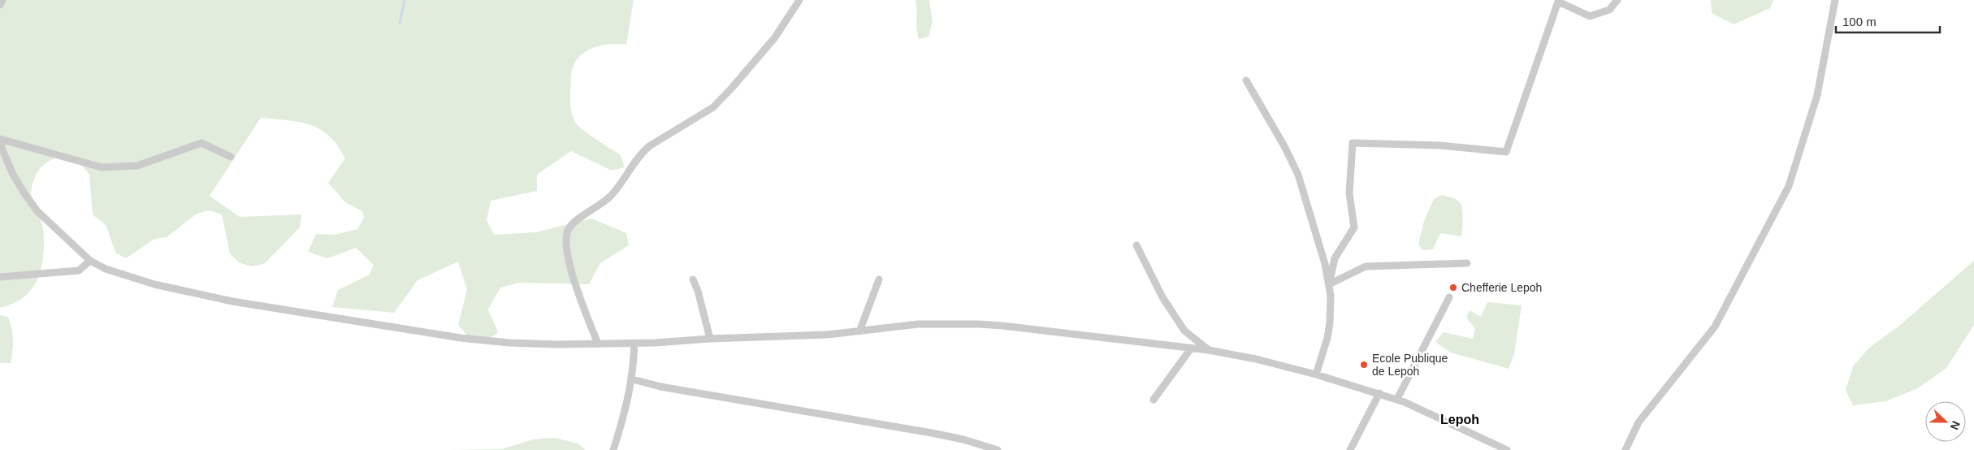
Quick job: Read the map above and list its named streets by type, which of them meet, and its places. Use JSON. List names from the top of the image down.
{
  "districts": ["Lepoh"],
  "places": ["Chefferie Lepoh", "Ecole Publique de Lepoh"],
  "scale_bar": "100 m",
  "north": "right"
}
